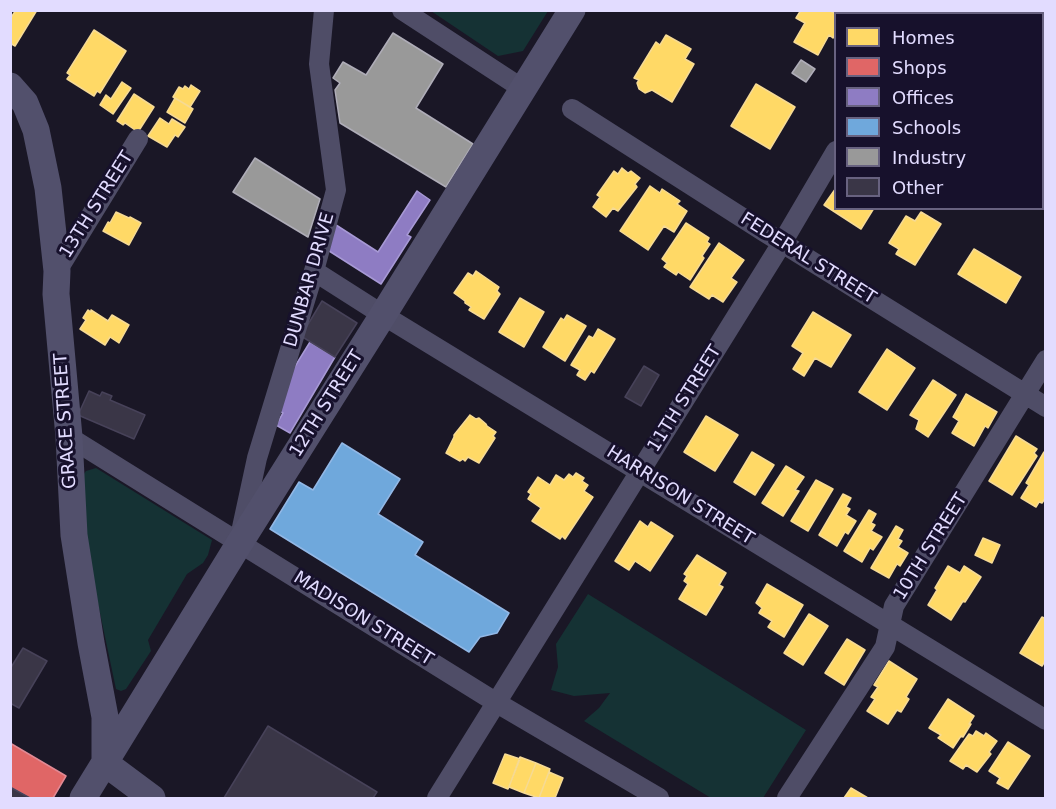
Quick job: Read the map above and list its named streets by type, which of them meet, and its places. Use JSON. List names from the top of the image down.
{
  "streets": {
    "main road": ["12TH STREET", "GRACE STREET"],
    "street": [
      "13TH STREET",
      "FEDERAL STREET",
      "DUNBAR DRIVE",
      "11TH STREET",
      "HARRISON STREET",
      "10TH STREET",
      "MADISON STREET"
    ]
  },
  "crossings": [
    ["13TH STREET", "GRACE STREET"],
    ["FEDERAL STREET", "11TH STREET"],
    ["FEDERAL STREET", "10TH STREET"],
    ["DUNBAR DRIVE", "12TH STREET"],
    ["DUNBAR DRIVE", "HARRISON STREET"],
    ["DUNBAR DRIVE", "MADISON STREET"],
    ["11TH STREET", "HARRISON STREET"],
    ["11TH STREET", "MADISON STREET"],
    ["12TH STREET", "GRACE STREET"],
    ["12TH STREET", "HARRISON STREET"],
    ["12TH STREET", "MADISON STREET"],
    ["GRACE STREET", "MADISON STREET"],
    ["HARRISON STREET", "10TH STREET"]
  ],
  "legend": [
    "Homes",
    "Shops",
    "Offices",
    "Schools",
    "Industry",
    "Other"
  ]
}
